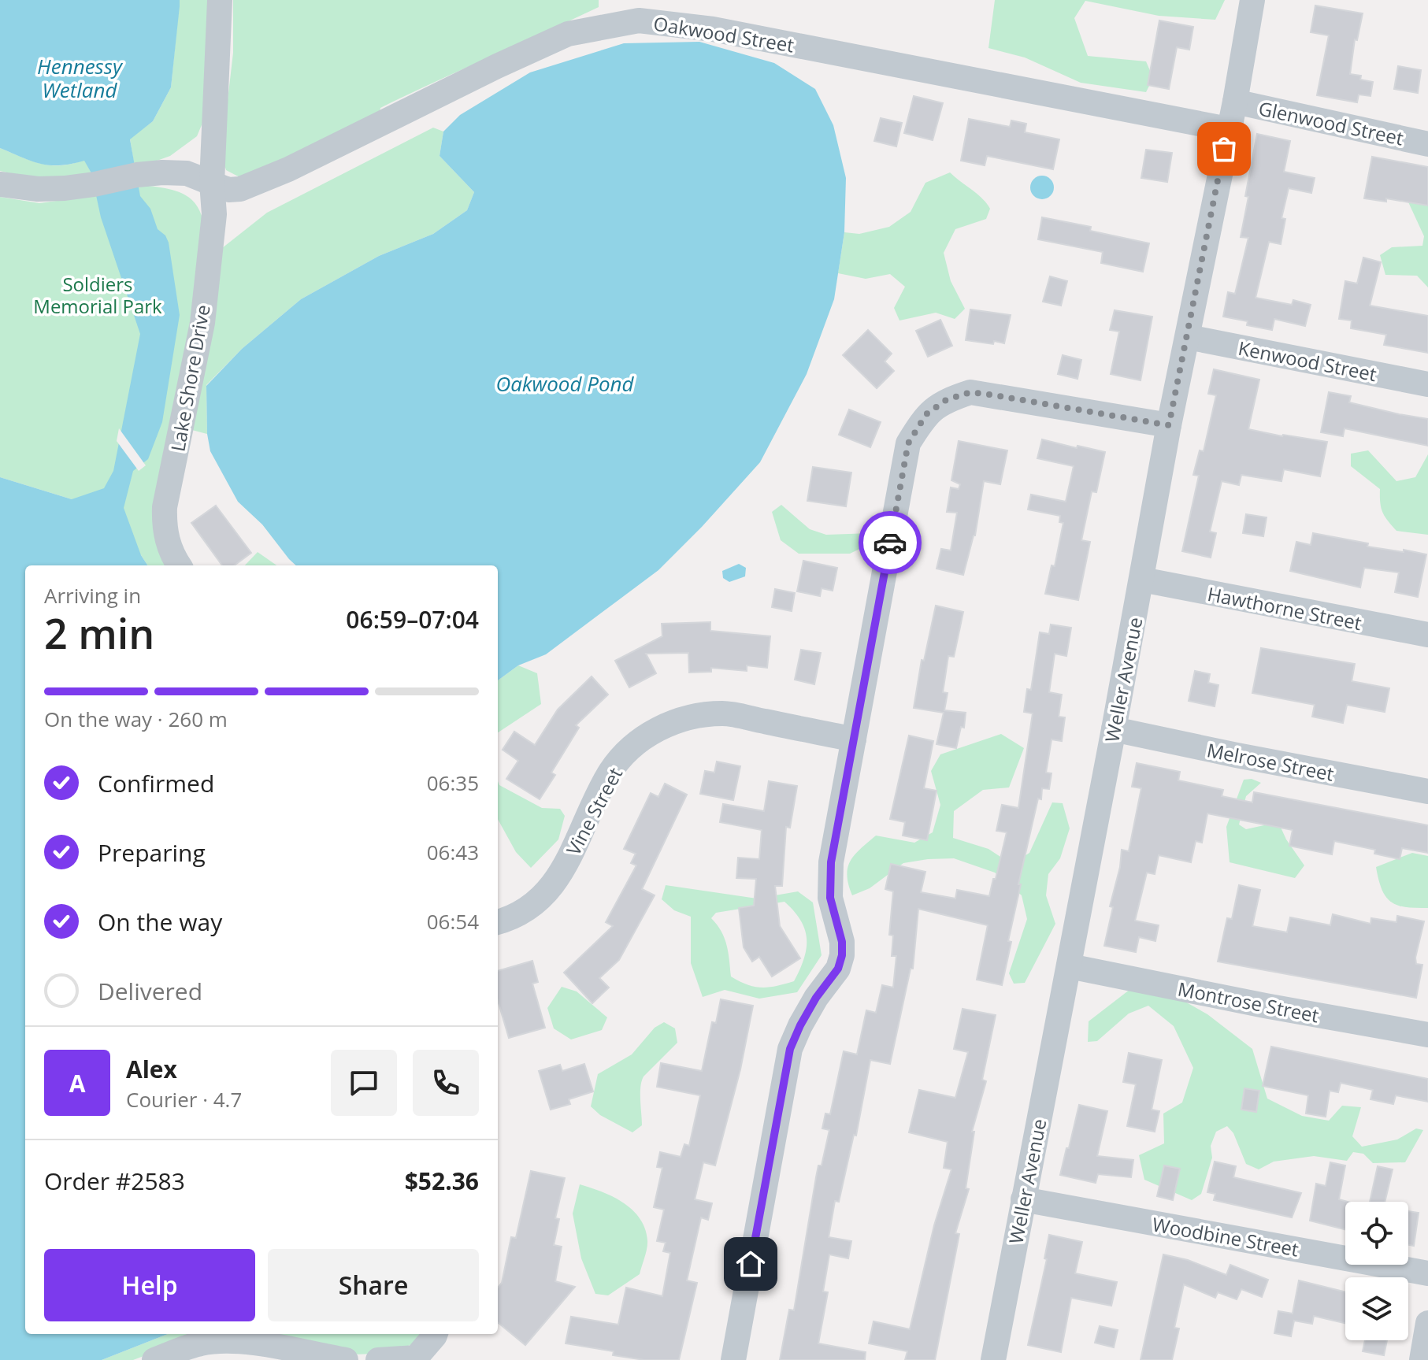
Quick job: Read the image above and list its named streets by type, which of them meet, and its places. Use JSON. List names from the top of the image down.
{
  "streets": {
    "street": [
      "Oakwood Street",
      "Glenwood Street",
      "Kenwood Street",
      "Lake Shore Drive",
      "Hawthorne Street",
      "Weller Avenue",
      "Melrose Street",
      "Vine Street",
      "Montrose Street",
      "Woodbine Street"
    ]
  },
  "crossings": [
    ["Oakwood Street", "Lake Shore Drive"],
    ["Oakwood Street", "Weller Avenue"],
    ["Glenwood Street", "Weller Avenue"],
    ["Kenwood Street", "Weller Avenue"],
    ["Hawthorne Street", "Weller Avenue"],
    ["Weller Avenue", "Melrose Street"],
    ["Weller Avenue", "Montrose Street"],
    ["Weller Avenue", "Woodbine Street"]
  ],
  "water": ["Hennessy Wetland", "Oakwood Pond"],
  "parks": ["Soldiers Memorial Park"],
  "page": {
    "heading": ["2 min", "Arriving in", "06:59–07:04"],
    "panel": [
      "Alex",
      "Courier · 4.7",
      "Order #2583",
      "$52.36"
    ],
    "bar": "On the way · 260 m",
    "list": [
      ["Confirmed", "06:35"],
      ["Preparing", "06:43"],
      ["On the way", "06:54"],
      "Delivered"
    ],
    "round": "A",
    "buttons": ["Help", "Share"]
  }
}
